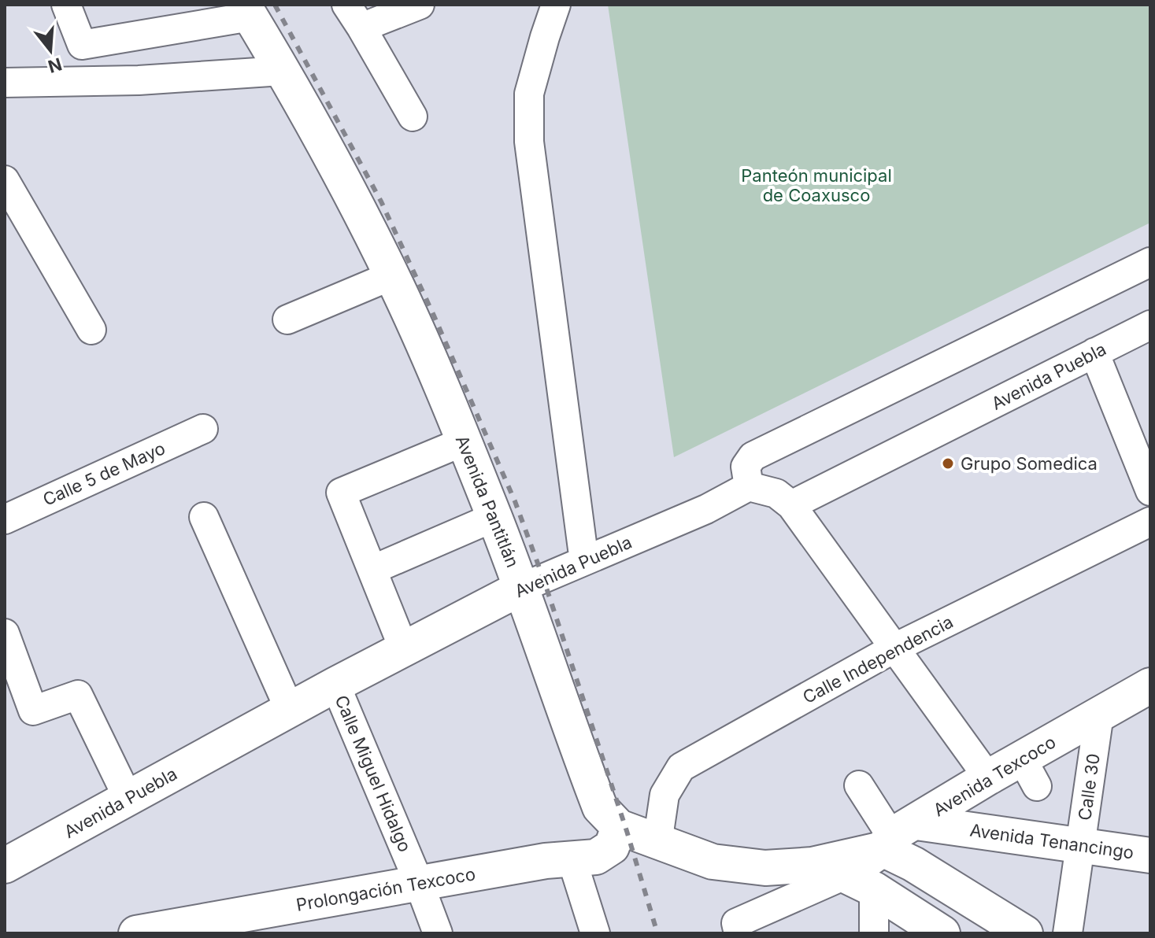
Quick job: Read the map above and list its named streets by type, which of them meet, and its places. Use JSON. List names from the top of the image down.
{
  "streets": {
    "main road": [
      "Avenida Puebla",
      "Avenida Pantitlán",
      "Avenida Texcoco",
      "Avenida Tenancingo",
      "Prolongación Texcoco"
    ],
    "street": [
      "Calle 5 de Mayo",
      "Calle Independencia",
      "Calle Miguel Hidalgo",
      "Calle 30"
    ]
  },
  "crossings": [
    ["Avenida Puebla", "Avenida Pantitlán"],
    ["Avenida Puebla", "Calle Miguel Hidalgo"],
    ["Avenida Pantitlán", "Calle Independencia"],
    ["Avenida Pantitlán", "Avenida Texcoco"],
    ["Avenida Pantitlán", "Avenida Tenancingo"],
    ["Avenida Pantitlán", "Prolongación Texcoco"],
    ["Calle Miguel Hidalgo", "Prolongación Texcoco"],
    ["Avenida Texcoco", "Calle 30"],
    ["Avenida Texcoco", "Avenida Tenancingo"],
    ["Calle 30", "Avenida Tenancingo"]
  ],
  "parks": ["Panteón municipal de Coaxusco"],
  "places": ["Grupo Somedica"],
  "north": "bottom"
}
